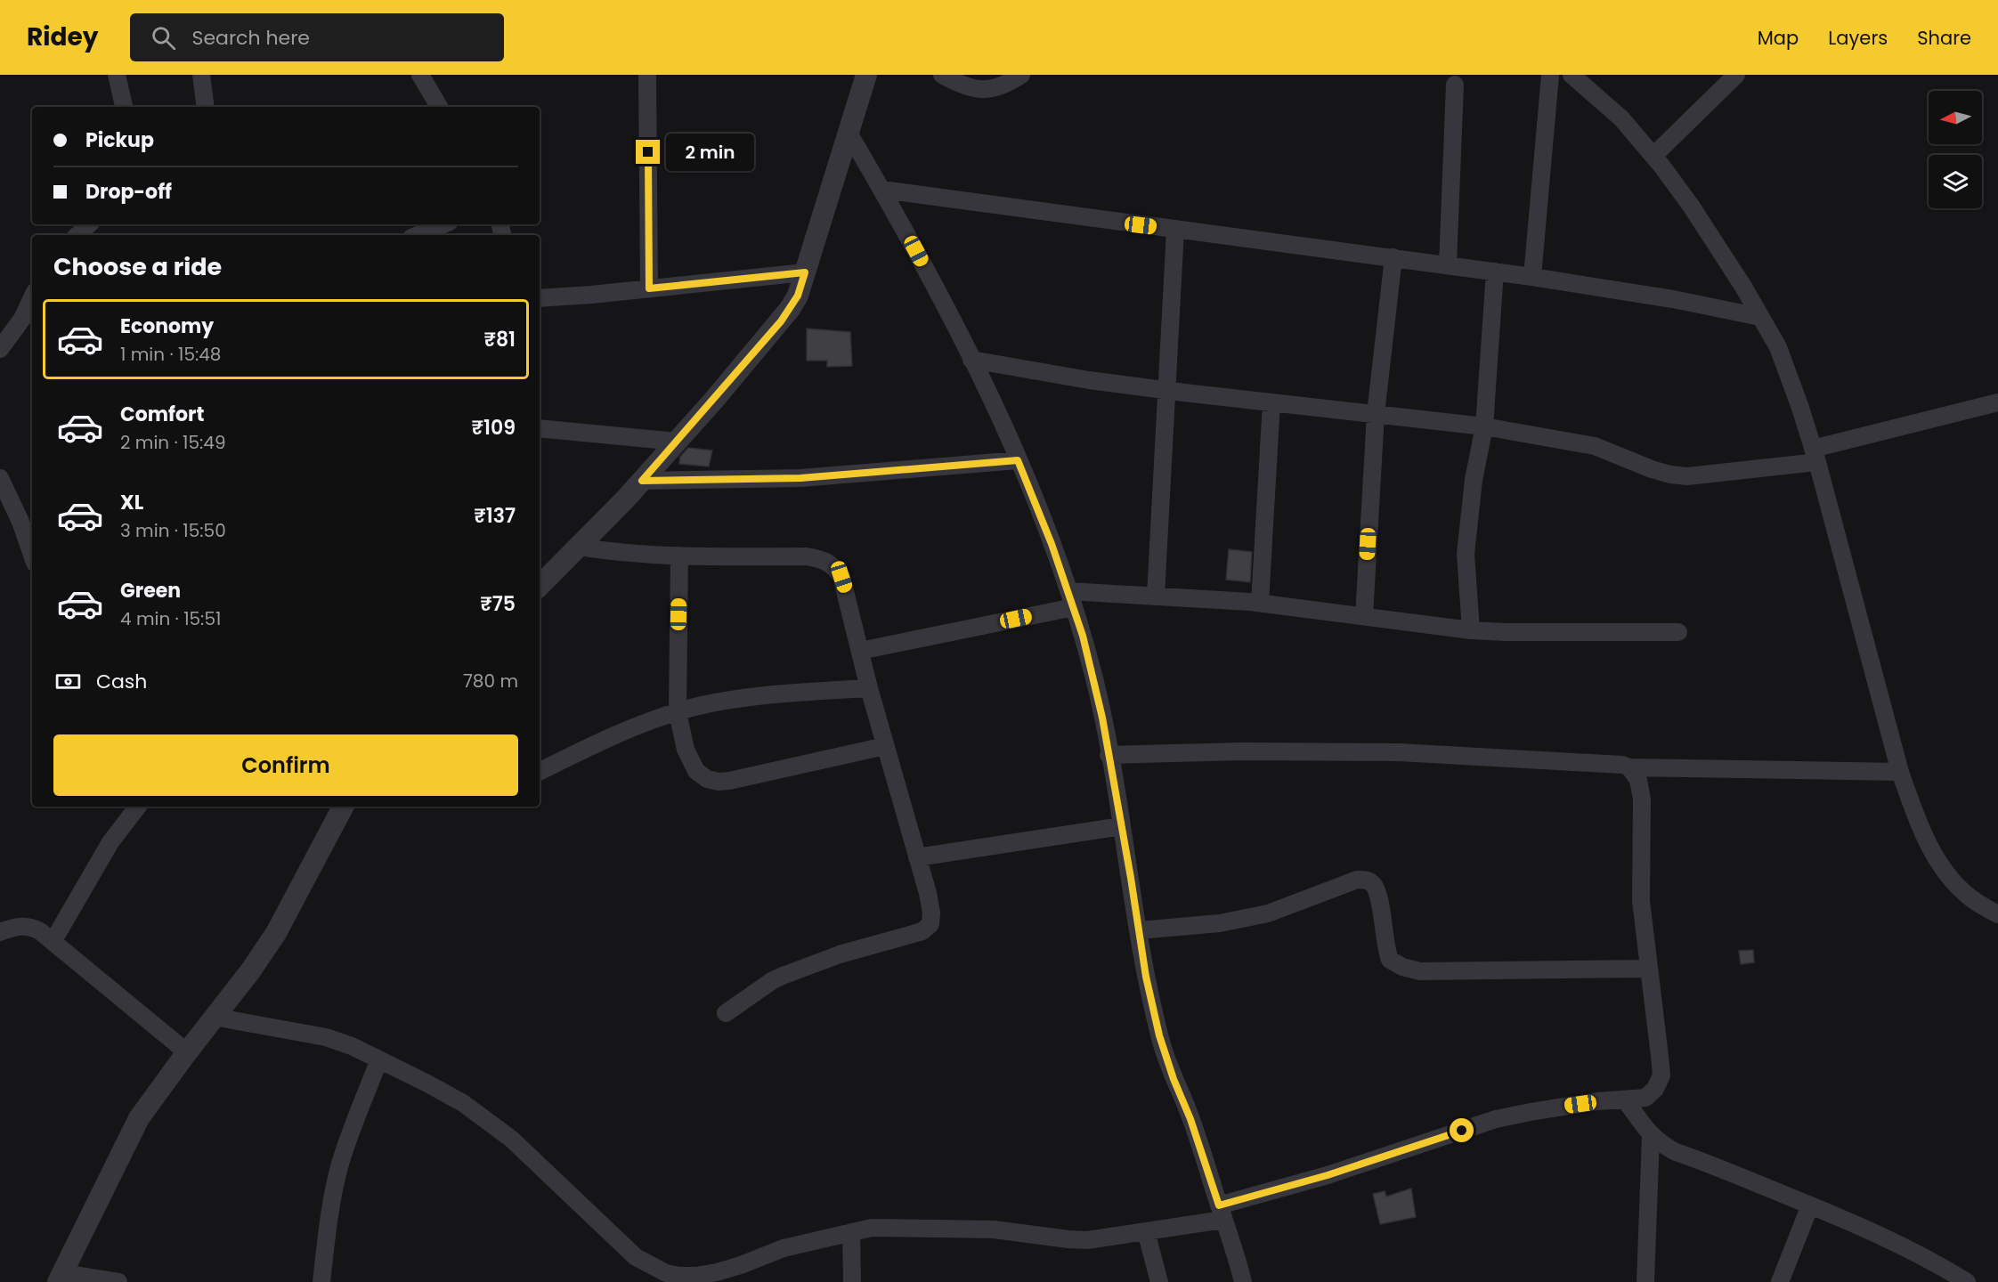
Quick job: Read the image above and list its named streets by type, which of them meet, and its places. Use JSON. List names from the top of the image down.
{
  "north": "left",
  "page": {
    "header": "Ridey",
    "search": "Search here",
    "nav": ["Map", "Layers", "Share"],
    "banner": ["Pickup", "Drop-off"],
    "bubble": "2 min",
    "heading": "Choose a ride",
    "list": [
      {
        "name": "Economy",
        "note": "1 min · 15:48",
        "value": "₹81"
      },
      {
        "name": "Comfort",
        "note": "2 min · 15:49",
        "value": "₹109"
      },
      {
        "name": "XL",
        "note": "3 min · 15:50",
        "value": "₹137"
      },
      {
        "name": "Green",
        "note": "4 min · 15:51",
        "value": "₹75"
      }
    ],
    "pay": ["Cash", "780 m"],
    "buttons": "Confirm"
  }
}
